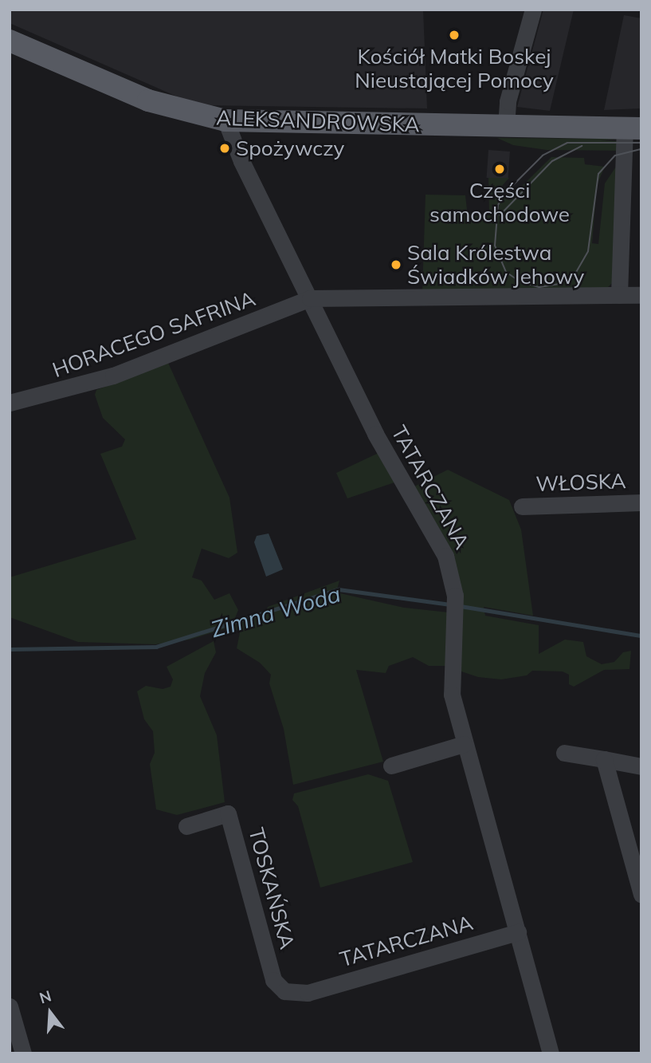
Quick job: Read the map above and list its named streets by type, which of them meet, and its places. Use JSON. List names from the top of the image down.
{
  "streets": {
    "main road": ["ALEKSANDROWSKA"],
    "street": [
      "HORACEGO SAFRINA",
      "WŁOSKA",
      "TATARCZANA",
      "TOSKAŃSKA"
    ]
  },
  "crossings": [
    ["ALEKSANDROWSKA", "TATARCZANA"],
    ["HORACEGO SAFRINA", "TATARCZANA"],
    ["TATARCZANA", "TOSKAŃSKA"]
  ],
  "water": ["Zimna Woda"],
  "places": [
    "Kościół Matki Boskej Nieustającej Pomocy",
    "Spożywczy",
    "Części samochodowe",
    "Sala Królestwa Świadków Jehowy"
  ],
  "north": "top"
}
